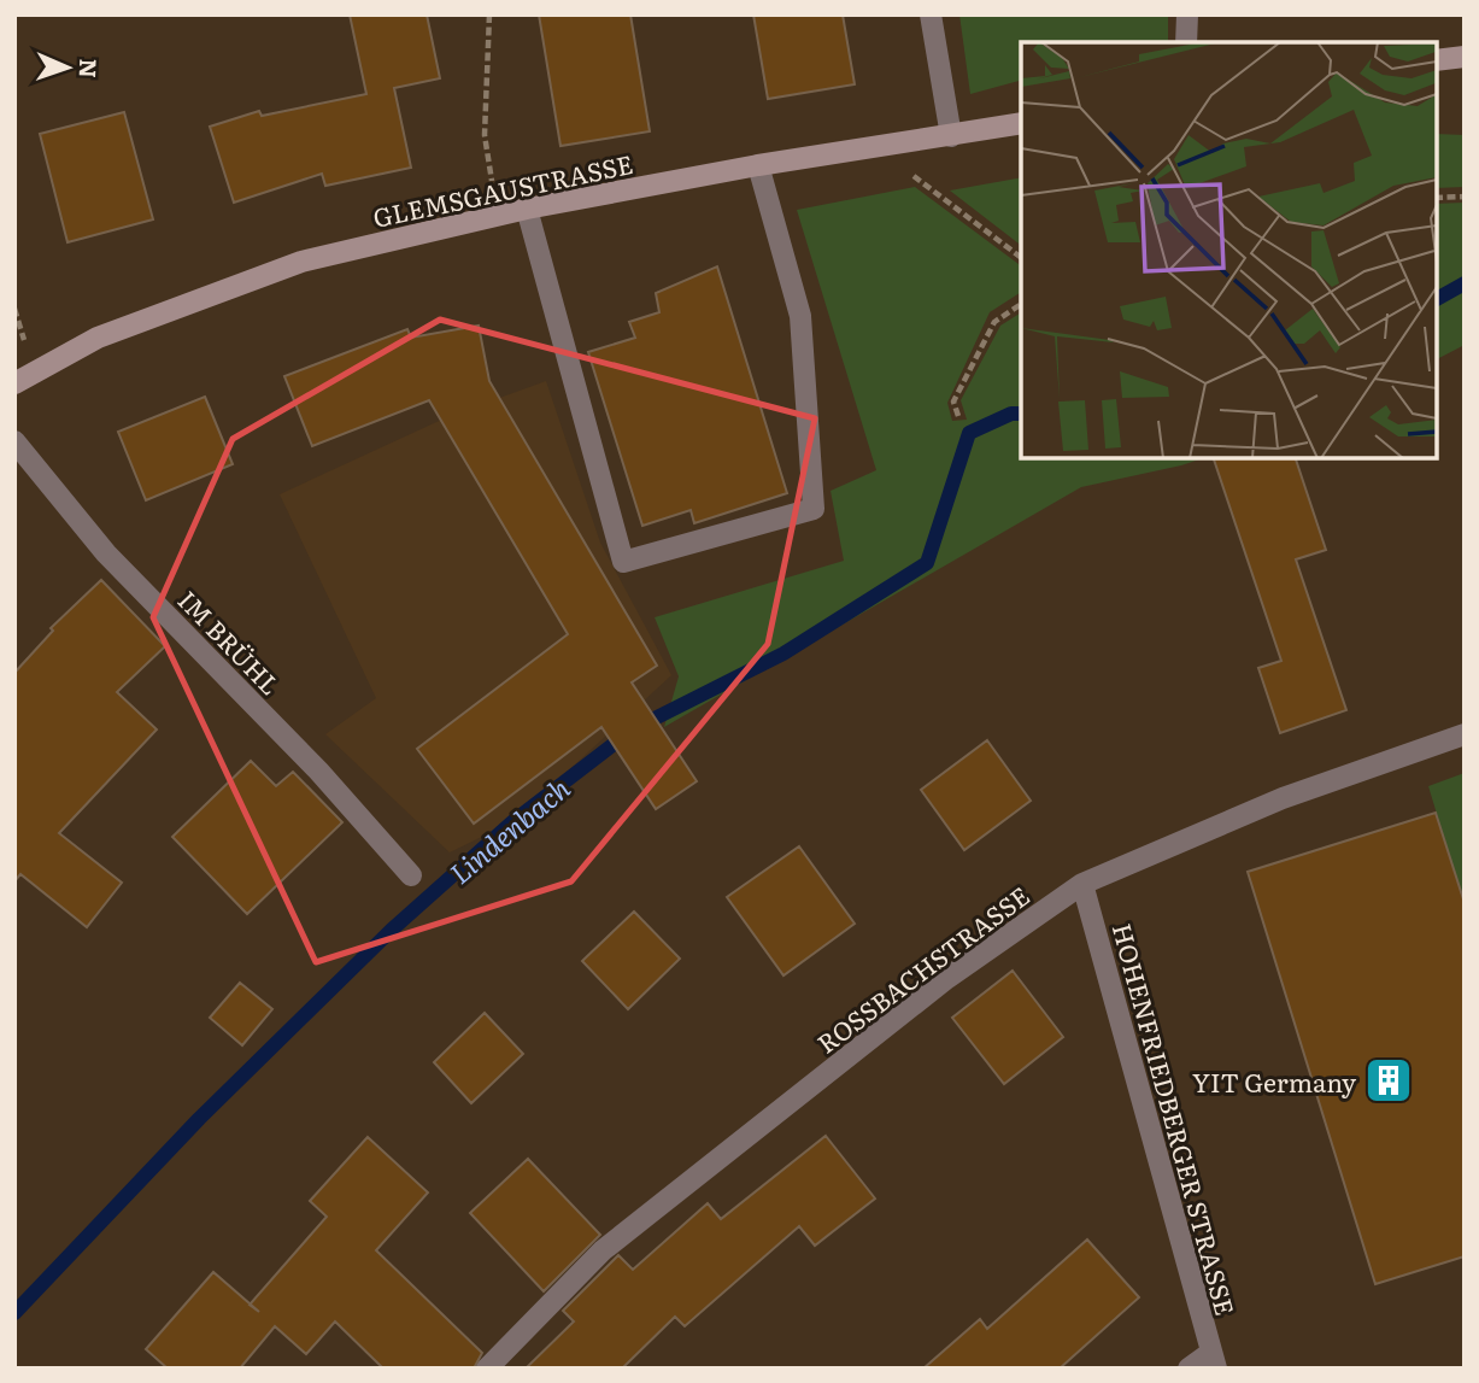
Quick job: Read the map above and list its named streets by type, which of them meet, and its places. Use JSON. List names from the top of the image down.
{
  "streets": {
    "main road": ["GLEMSGAUSTRASSE"],
    "street": ["IM BRÜHL", "ROSSBACHSTRASSE", "HOHENFRIEDBERGER STRASSE"]
  },
  "crossings": [
    ["ROSSBACHSTRASSE", "HOHENFRIEDBERGER STRASSE"]
  ],
  "water": ["Lindenbach"],
  "places": {
    "building": ["YIT Germany"]
  },
  "north": "right"
}
